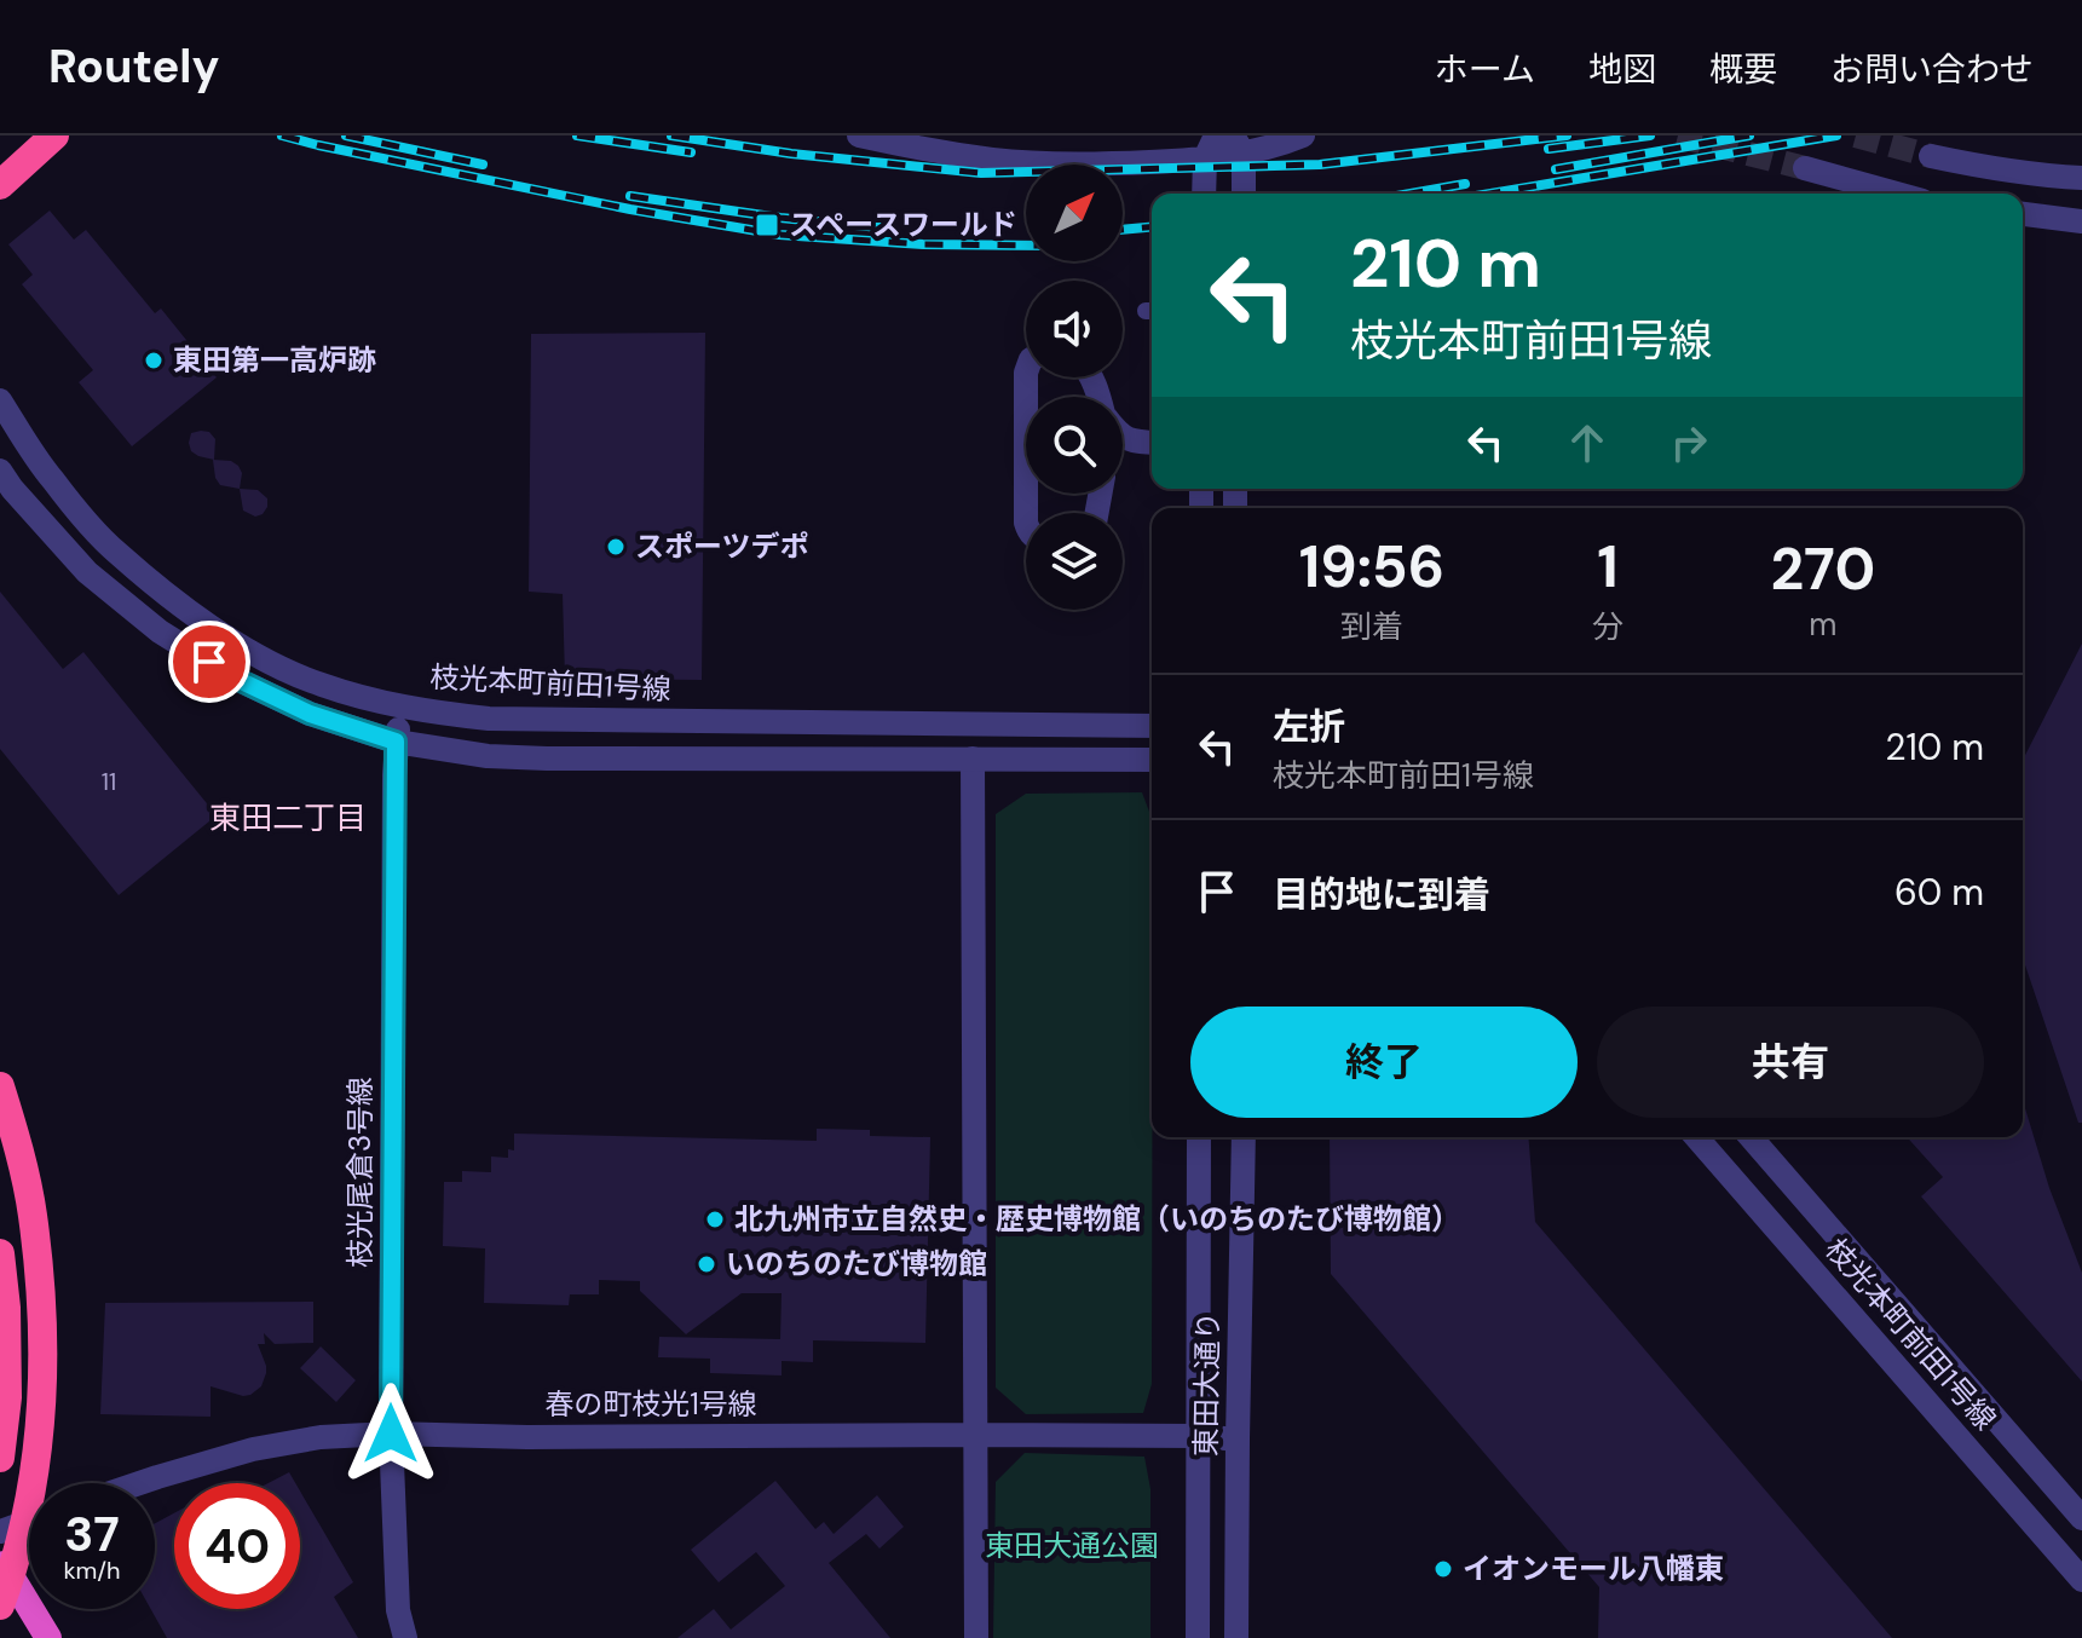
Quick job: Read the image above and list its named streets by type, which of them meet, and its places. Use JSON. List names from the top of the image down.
{
  "streets": {
    "street": [
      "枝光本町前田1号線",
      "枝光尾倉3号線",
      "東田大通り",
      "春の町枝光1号線"
    ]
  },
  "crossings": [
    ["枝光本町前田1号線", "枝光尾倉3号線"],
    ["枝光尾倉3号線", "春の町枝光1号線"],
    ["東田大通り", "春の町枝光1号線"]
  ],
  "districts": ["東田二丁目"],
  "parks": ["東田大通公園"],
  "places": {
    "transit": ["スペースワールド"],
    "other": [
      "東田第一高炉跡",
      "スポーツデポ",
      "北九州市立自然史・歴史博物館（いのちのたび博物館）",
      "いのちのたび博物館",
      "イオンモール八幡東"
    ]
  },
  "house_numbers": ["11"],
  "north": "top right",
  "page": {
    "header": "Routely",
    "nav": [
      "ホーム",
      "地図",
      "概要",
      "お問い合わせ"
    ],
    "turn": ["210 m", "枝光本町前田1号線"],
    "eta": [
      "19:56",
      "到着",
      "1",
      "分",
      "270",
      "m"
    ],
    "list": [
      {
        "name": "左折",
        "note": "枝光本町前田1号線",
        "value": "210 m"
      },
      {
        "name": "目的地に到着",
        "value": "60 m"
      }
    ],
    "buttons": ["終了", "共有"],
    "speed": "37 km/h",
    "limit": "40"
  }
}
